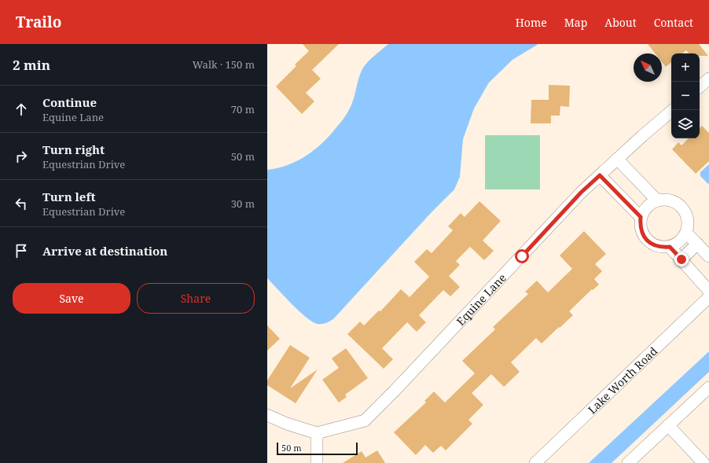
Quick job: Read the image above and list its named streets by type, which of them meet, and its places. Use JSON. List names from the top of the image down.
{
  "streets": {
    "street": ["Equine Lane", "Lake Worth Road"]
  },
  "scale_bar": "50 m",
  "north": "top left",
  "page": {
    "header": "Trailo",
    "nav": [
      "Home",
      "Map",
      "About",
      "Contact"
    ],
    "heading": ["2 min", "Walk · 150 m"],
    "map_buttons": ["+", "−"],
    "list": [
      ["Continue", "Equine Lane", "70 m"],
      ["Turn right", "Equestrian Drive", "50 m"],
      ["Turn left", "Equestrian Drive", "30 m"],
      "Arrive at destination"
    ],
    "buttons": ["Save", "Share"],
    "scale": "50 m"
  }
}
